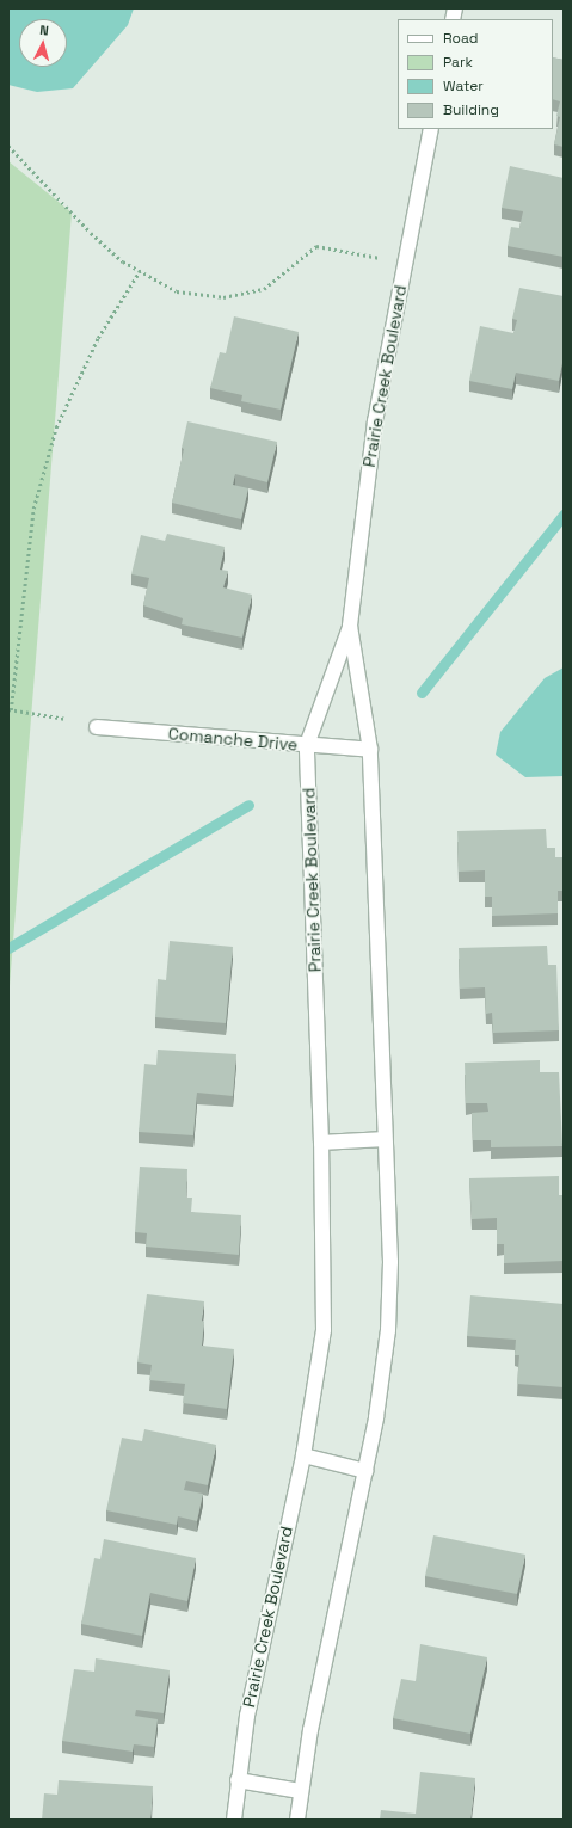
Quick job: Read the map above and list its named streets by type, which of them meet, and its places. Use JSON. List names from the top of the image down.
{
  "streets": {
    "street": ["Prairie Creek Boulevard", "Comanche Drive"]
  },
  "crossings": [
    ["Prairie Creek Boulevard", "Comanche Drive"]
  ],
  "legend": [
    "Road",
    "Park",
    "Water",
    "Building"
  ],
  "north": "top"
}
